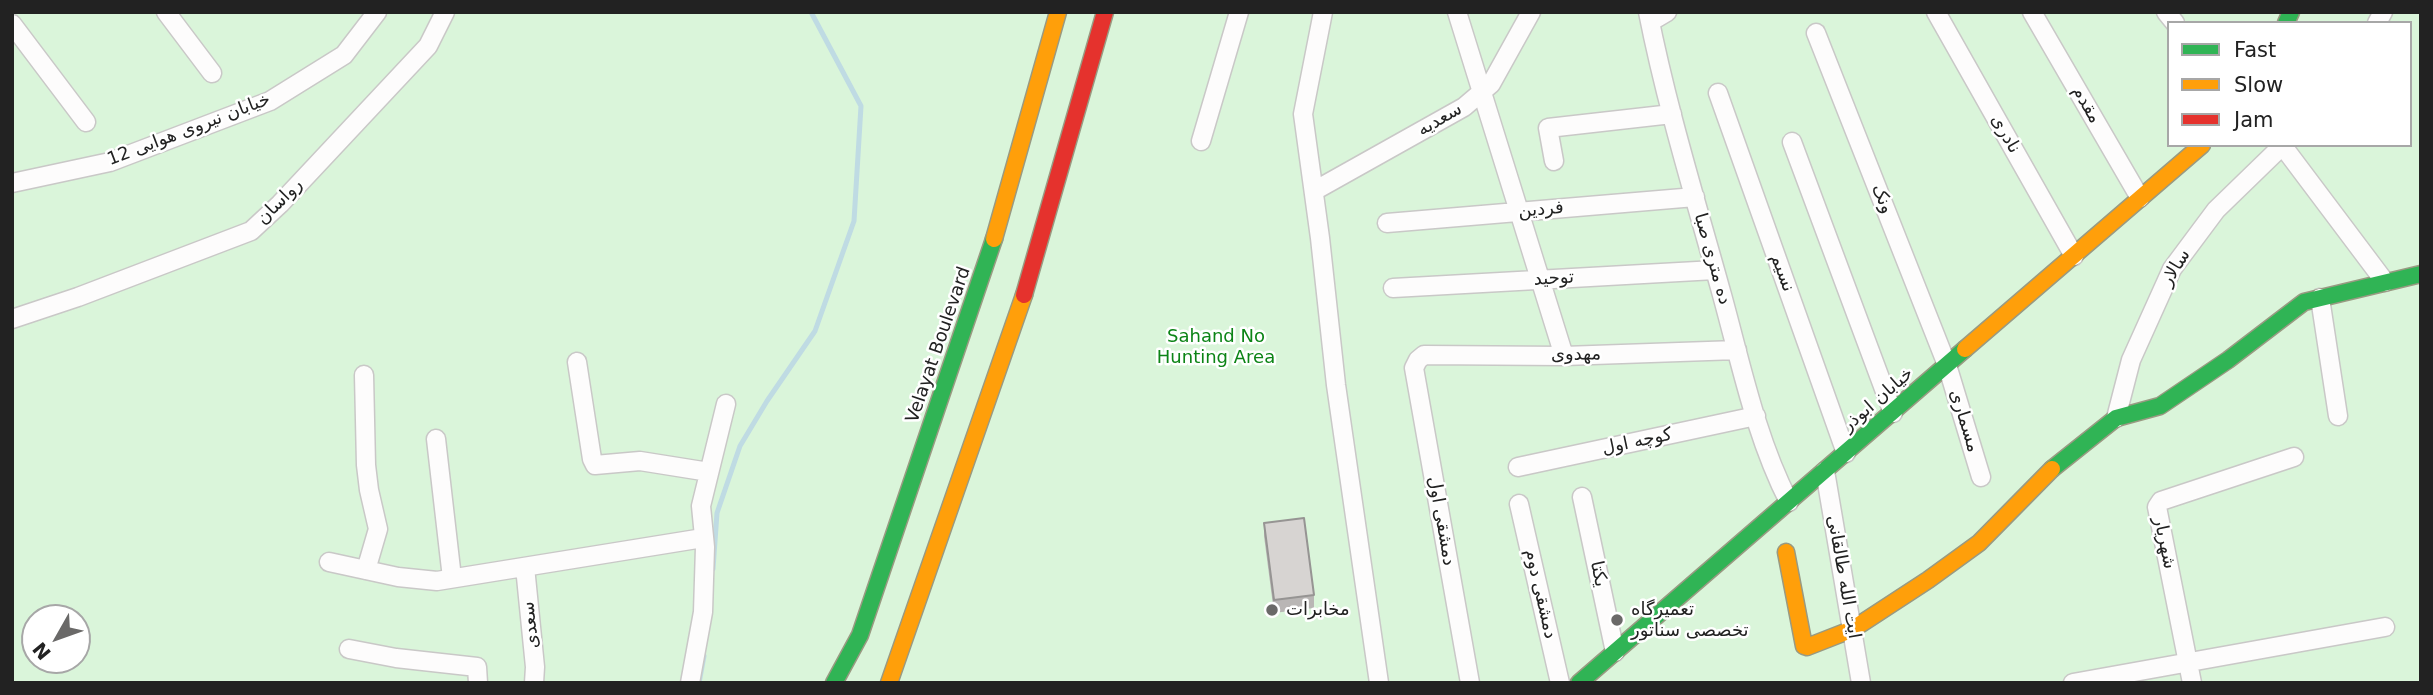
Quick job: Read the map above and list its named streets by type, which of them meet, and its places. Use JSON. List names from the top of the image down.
{
  "streets": {
    "main road": ["Velayat Boulevard", "خیابان ابوذر"],
    "street": [
      "مقدم",
      "سعدیه",
      "خیابان نیروی هوایی 12",
      "نادری",
      "ونک",
      "رواسان",
      "فردین",
      "ده متری صبا",
      "سالار",
      "نسیم",
      "توحید",
      "مهدوی",
      "مسماری",
      "کوچه اول",
      "دمشقی اول",
      "شهریار",
      "یکتا",
      "ایت الله طالقانی",
      "دمشقی دوم",
      "سعدی"
    ]
  },
  "crossings": [
    ["مقدم", "خیابان ابوذر"],
    ["نادری", "خیابان ابوذر"],
    ["ونک", "خیابان ابوذر"],
    ["ونک", "مسماری"],
    ["فردین", "ده متری صبا"],
    ["ده متری صبا", "توحید"],
    ["ده متری صبا", "مهدوی"],
    ["ده متری صبا", "خیابان ابوذر"],
    ["ده متری صبا", "کوچه اول"],
    ["نسیم", "خیابان ابوذر"],
    ["مهدوی", "دمشقی اول"],
    ["خیابان ابوذر", "مسماری"],
    ["خیابان ابوذر", "یکتا"],
    ["خیابان ابوذر", "ایت الله طالقانی"]
  ],
  "parks": ["Sahand No Hunting Area"],
  "places": ["مخابرات", "تعمیرگاه تخصصی سناتور"],
  "legend": ["Fast", "Slow", "Jam"],
  "north": "bottom left"
}
